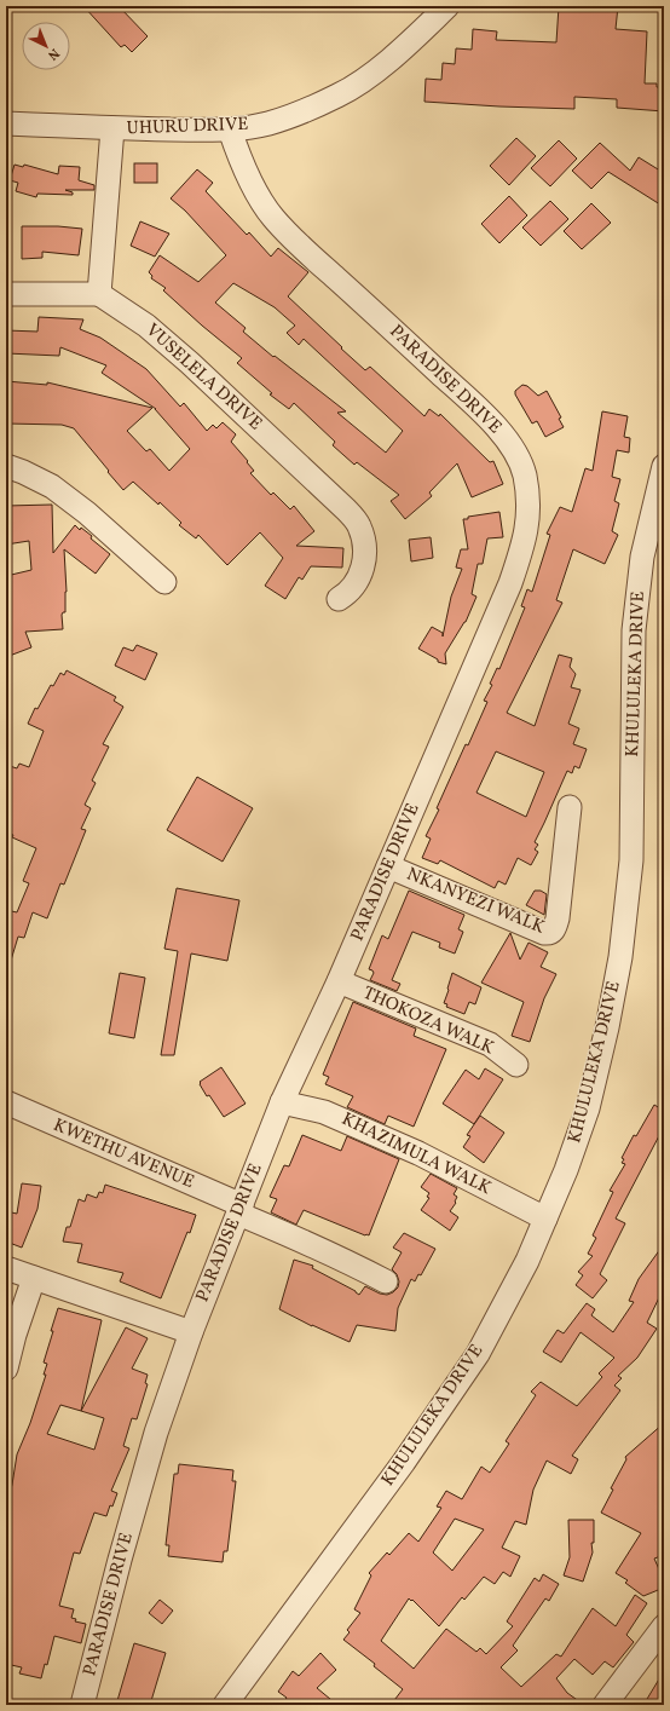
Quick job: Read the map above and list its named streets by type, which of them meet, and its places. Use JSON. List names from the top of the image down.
{
  "streets": {
    "street": [
      "UHURU DRIVE",
      "VUSELELA DRIVE",
      "PARADISE DRIVE",
      "KHULULEKA DRIVE",
      "NKANYEZI WALK",
      "THOKOZA WALK",
      "KWETHU AVENUE",
      "KHAZIMULA WALK"
    ]
  },
  "crossings": [
    ["UHURU DRIVE", "PARADISE DRIVE"],
    ["PARADISE DRIVE", "NKANYEZI WALK"],
    ["PARADISE DRIVE", "THOKOZA WALK"],
    ["PARADISE DRIVE", "KWETHU AVENUE"],
    ["PARADISE DRIVE", "KHAZIMULA WALK"],
    ["KHULULEKA DRIVE", "KHAZIMULA WALK"]
  ],
  "north": "bottom right"
}
